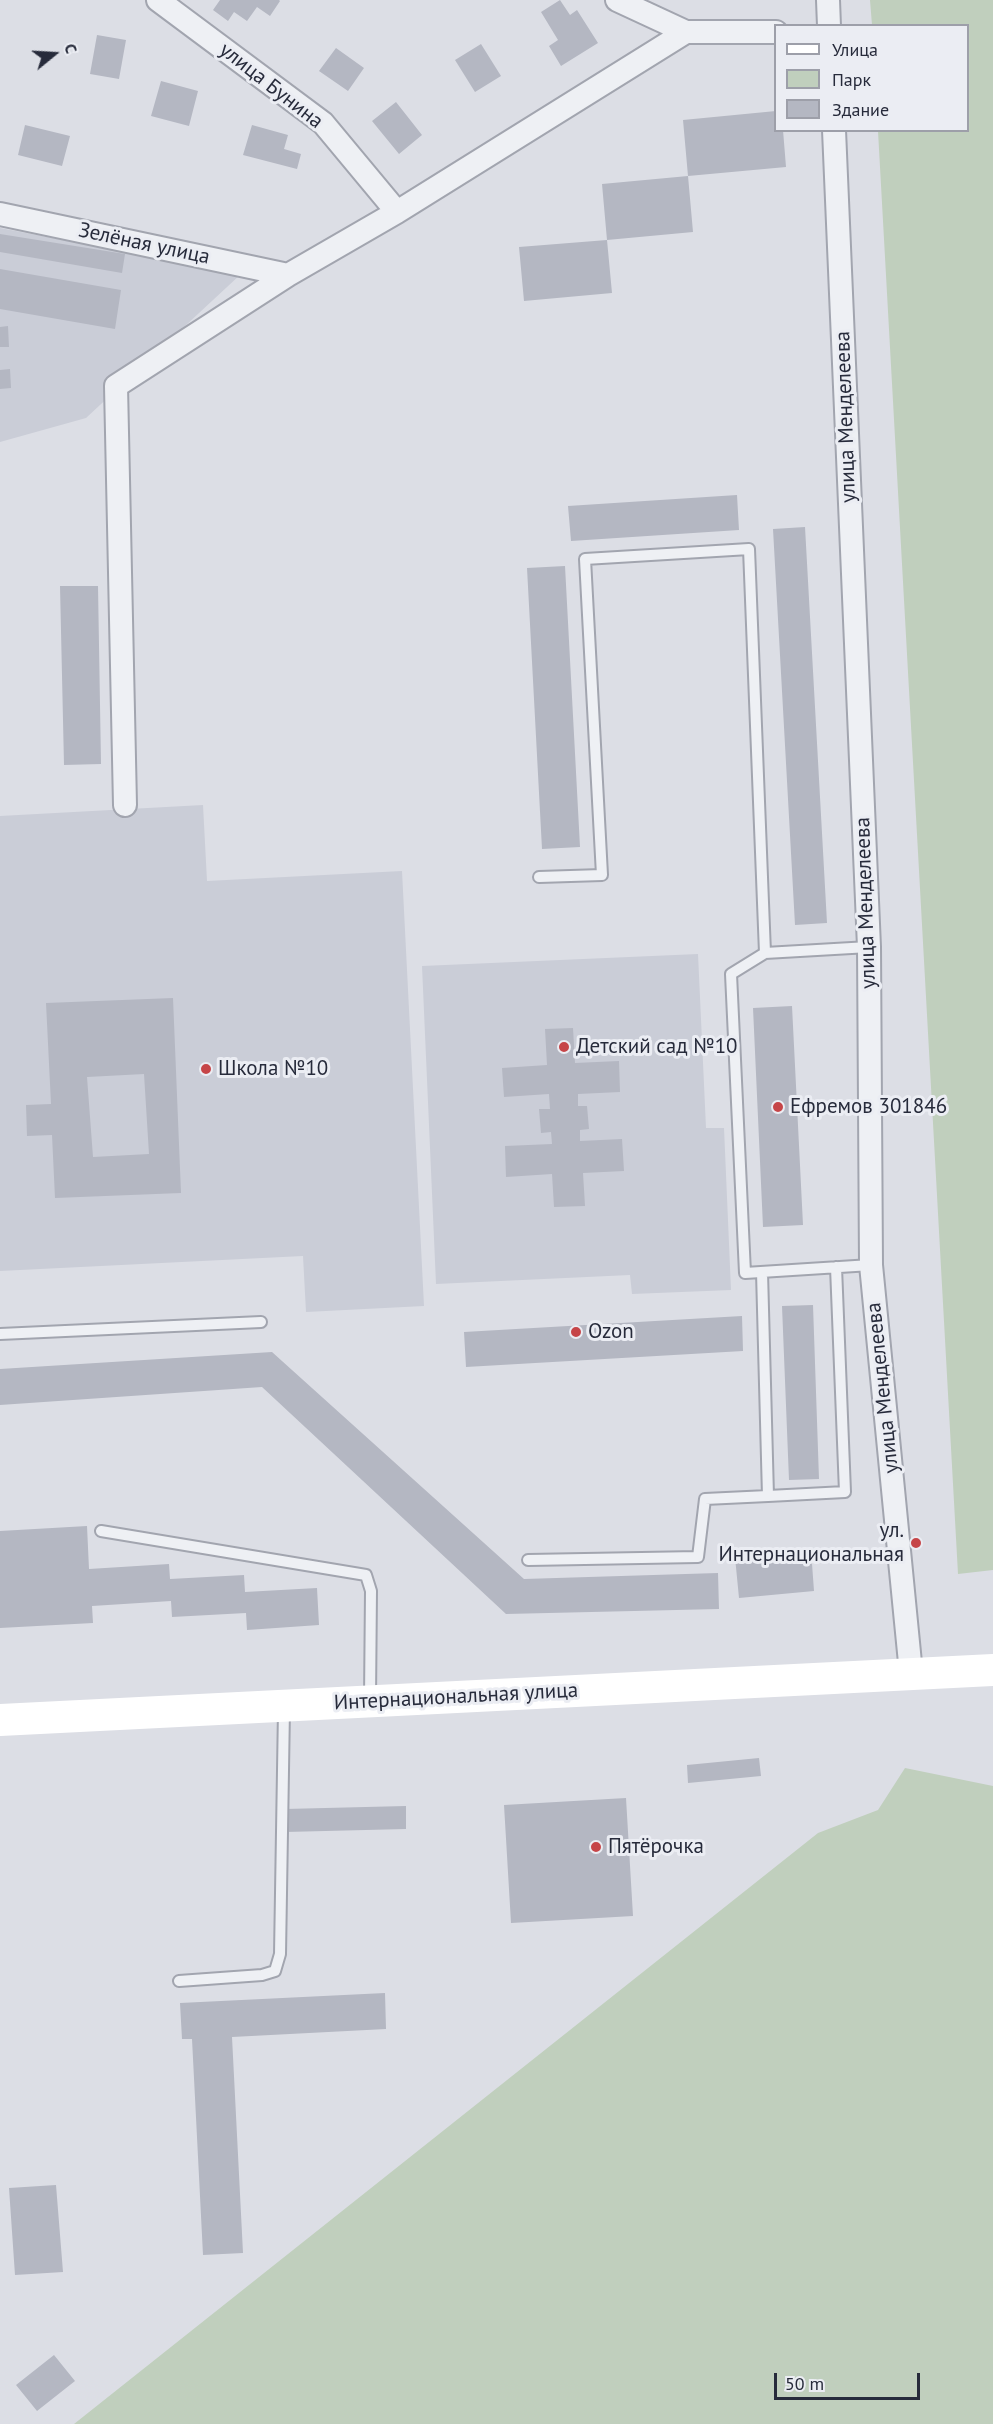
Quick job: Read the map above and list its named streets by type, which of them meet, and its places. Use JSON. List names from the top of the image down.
{
  "streets": {
    "street": [
      "улица Бунина",
      "Зелёная улица",
      "улица Менделеева",
      "Интернациональная улица"
    ]
  },
  "crossings": [
    ["улица Менделеева", "Интернациональная улица"]
  ],
  "places": [
    "Детский сад №10",
    "Школа №10",
    "Ефремов 301846",
    "Ozon",
    "ул. Интернациональная",
    "Пятёрочка"
  ],
  "legend": ["Улица", "Парк", "Здание"],
  "scale_bar": "50 m",
  "north": "right"
}
